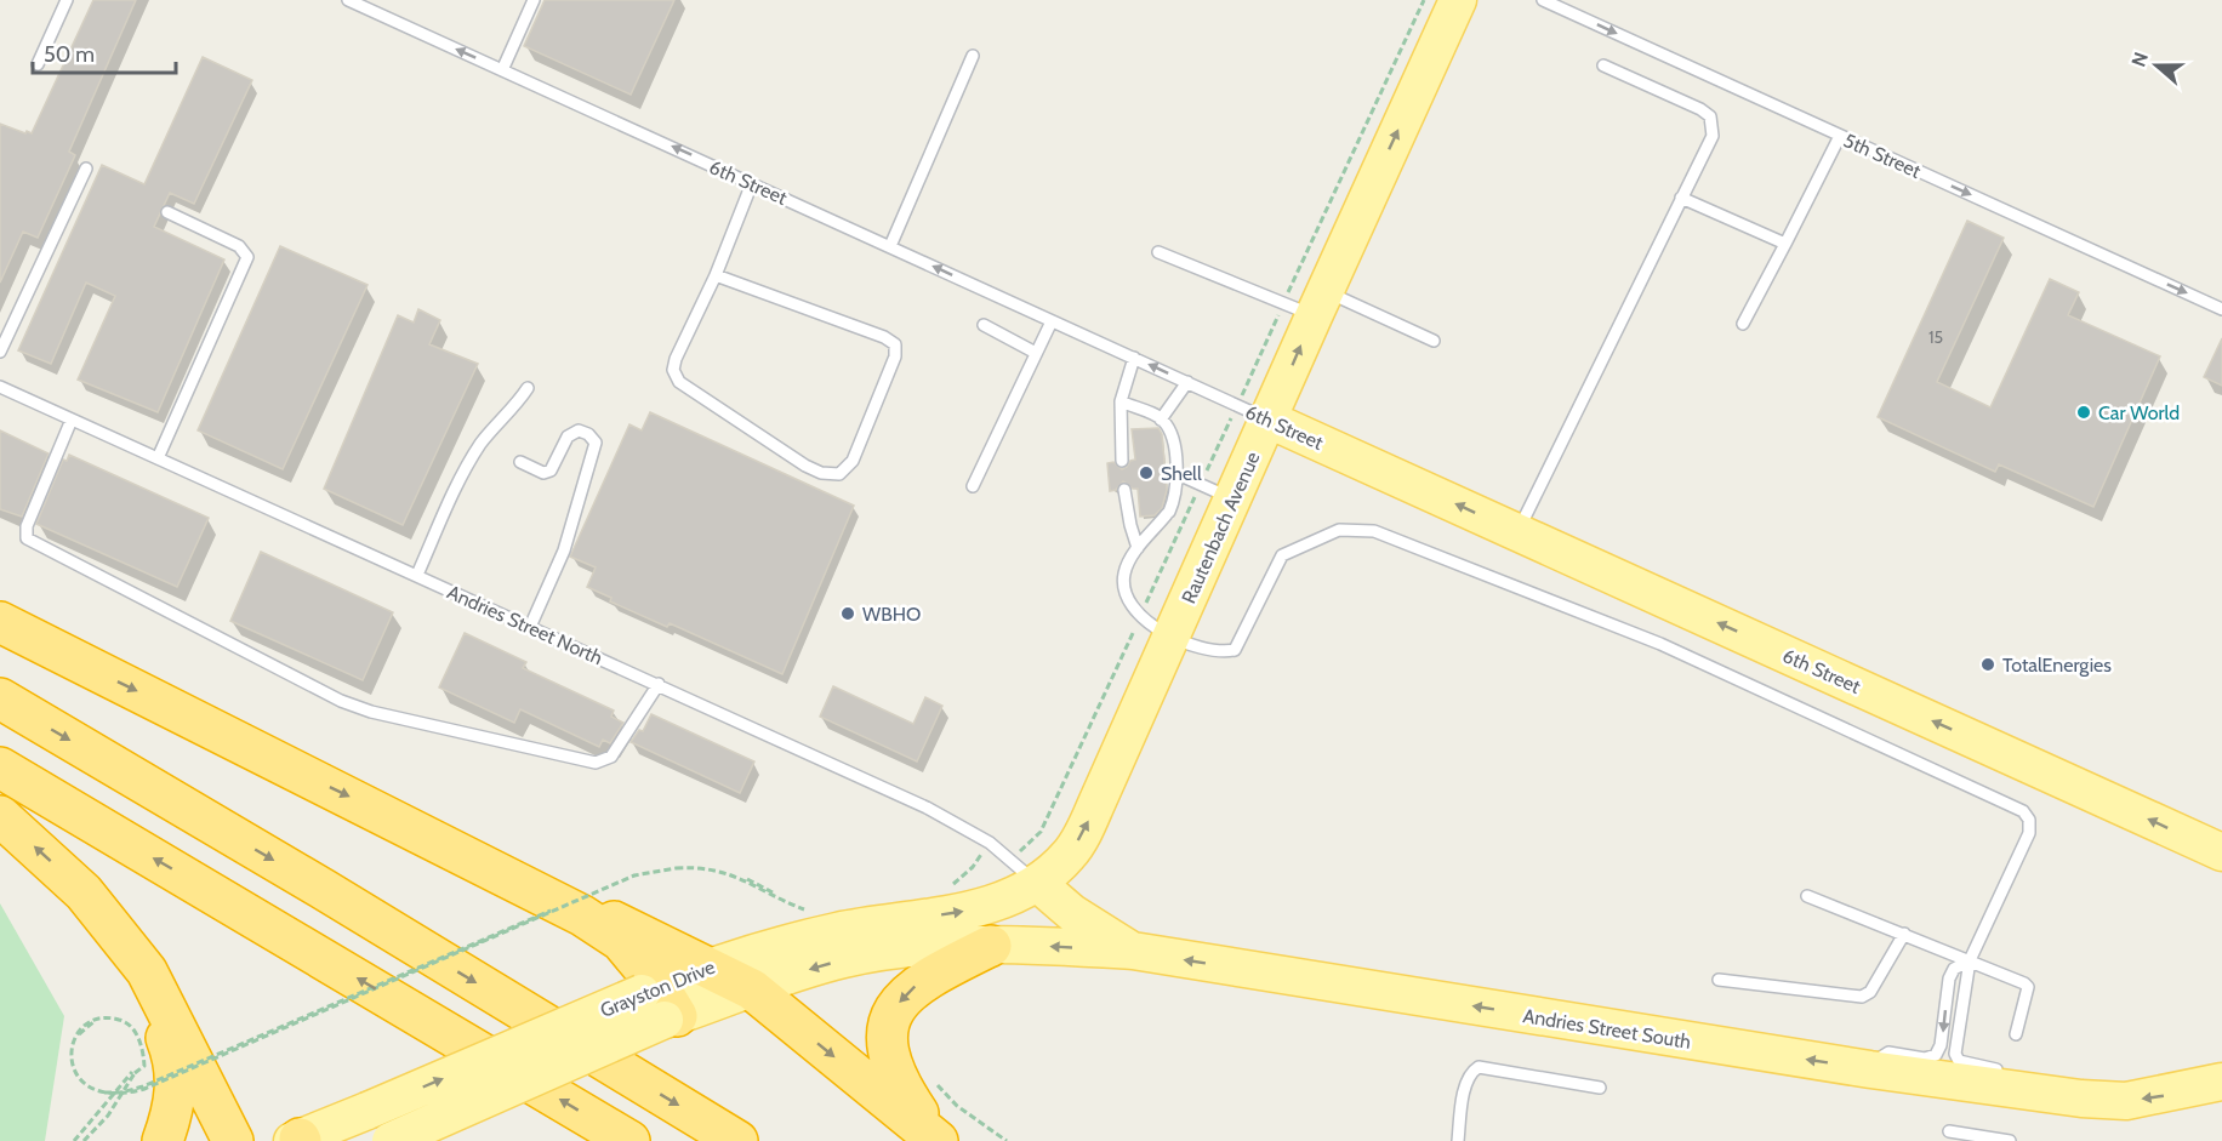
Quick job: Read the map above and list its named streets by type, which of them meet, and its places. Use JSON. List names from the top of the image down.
{
  "streets": {
    "main road": [
      "6th Street",
      "Rautenbach Avenue",
      "Grayston Drive",
      "Andries Street South"
    ],
    "lane": ["5th Street", "Andries Street North"]
  },
  "crossings": [
    ["6th Street", "Rautenbach Avenue"],
    ["Rautenbach Avenue", "Andries Street North"],
    ["Rautenbach Avenue", "Grayston Drive"],
    ["Andries Street North", "Grayston Drive"],
    ["Grayston Drive", "Andries Street South"]
  ],
  "one_way": [
    "5th Street",
    "6th Street",
    "Rautenbach Avenue",
    "Andries Street South"
  ],
  "places": [
    "Car World",
    "Shell",
    "WBHO",
    "TotalEnergies"
  ],
  "house_numbers": ["15"],
  "scale_bar": "50 m",
  "north": "left"
}
